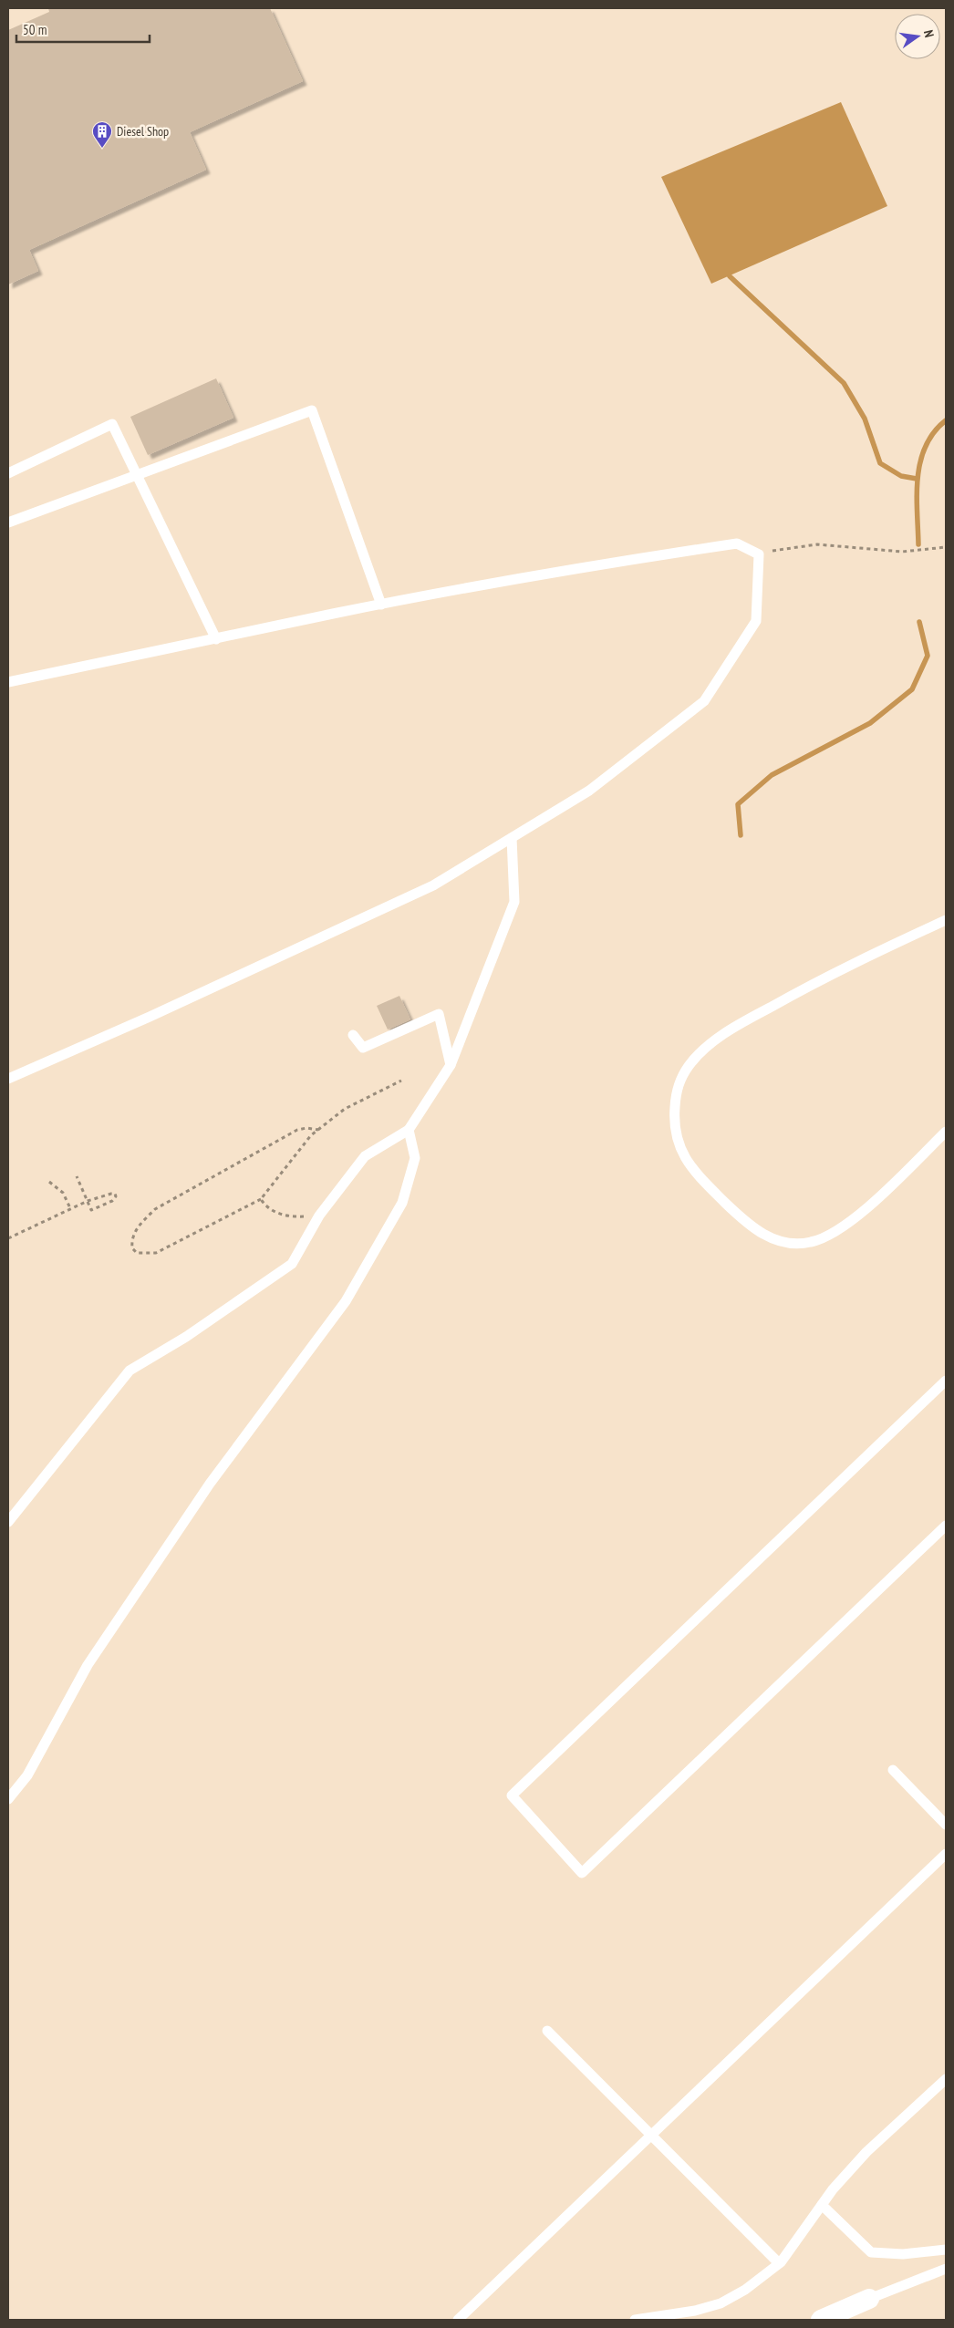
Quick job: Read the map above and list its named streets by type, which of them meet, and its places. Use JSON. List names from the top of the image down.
{
  "places": {
    "building": ["Diesel Shop"]
  },
  "scale_bar": "50 m",
  "north": "right"
}
